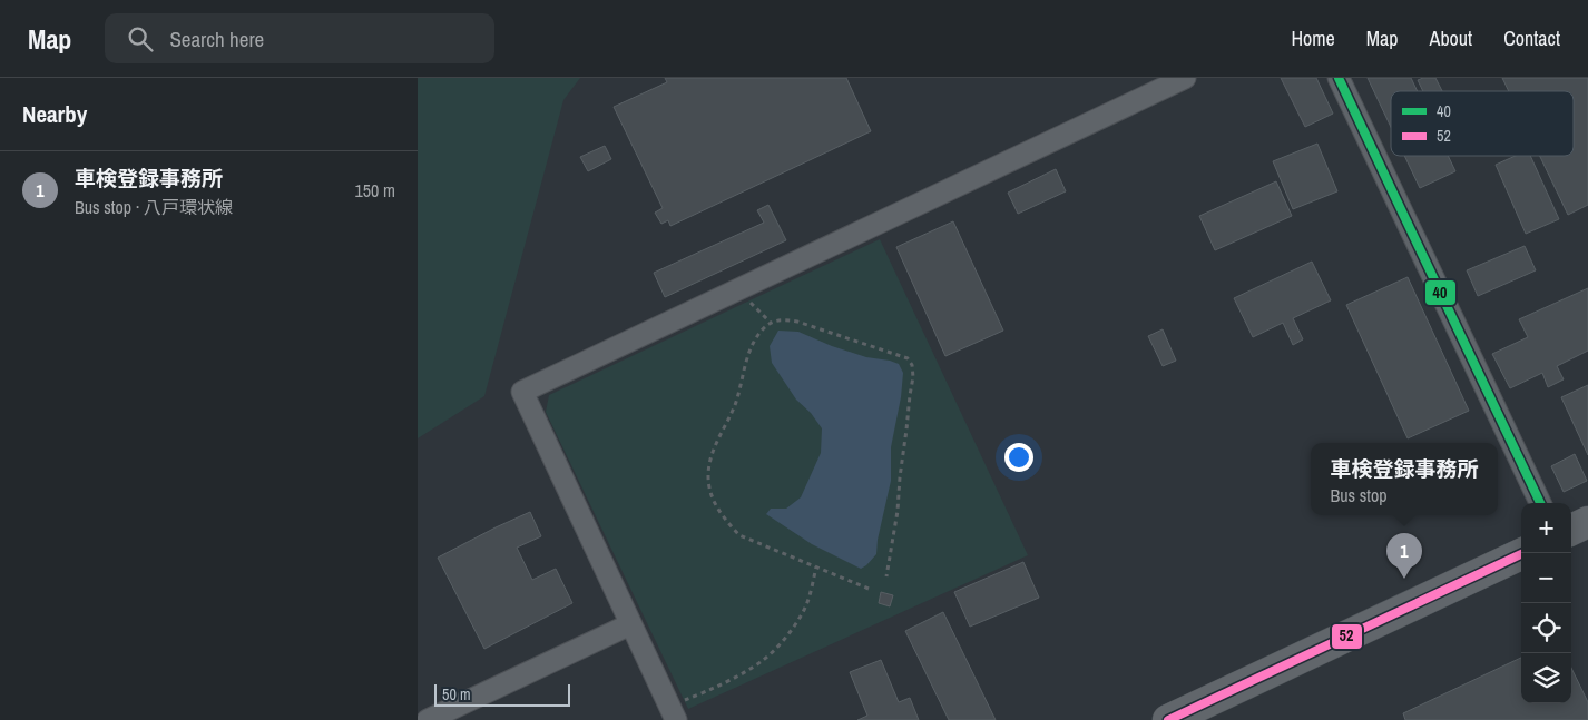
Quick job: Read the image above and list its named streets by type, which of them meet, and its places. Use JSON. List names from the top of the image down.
{
  "lines": ["transit line 40", "transit line 52"],
  "legend": ["40", "52"],
  "scale_bar": "50 m",
  "page": {
    "header": "Map",
    "search": "Search here",
    "nav": [
      "Home",
      "Map",
      "About",
      "Contact"
    ],
    "heading": "Nearby",
    "list": [
      {
        "mark": "1",
        "name": "車検登録事務所",
        "note": "Bus stop · 八戸環状線",
        "value": "150 m"
      }
    ],
    "popup": ["車検登録事務所", "Bus stop"],
    "map_buttons": ["+", "−"],
    "pins": "1",
    "scale": "50 m"
  }
}
